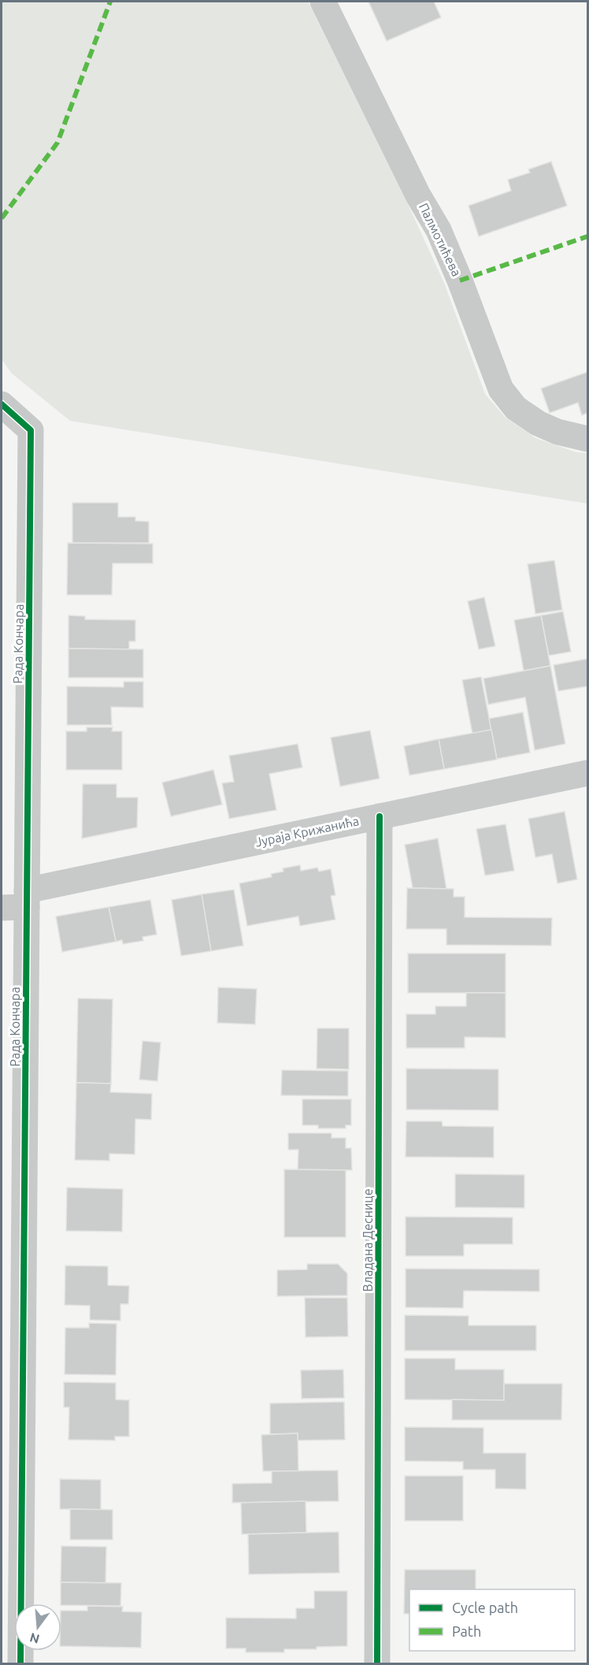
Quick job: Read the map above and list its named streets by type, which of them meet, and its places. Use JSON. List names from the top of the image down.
{
  "streets": {
    "street": [
      "Палмотићева",
      "Рада Кончара",
      "Јураја Крижанића",
      "Владана Деснице"
    ]
  },
  "crossings": [
    ["Рада Кончара", "Јураја Крижанића"],
    ["Јураја Крижанића", "Владана Деснице"]
  ],
  "legend": ["Cycle path", "Path"],
  "north": "bottom"
}
